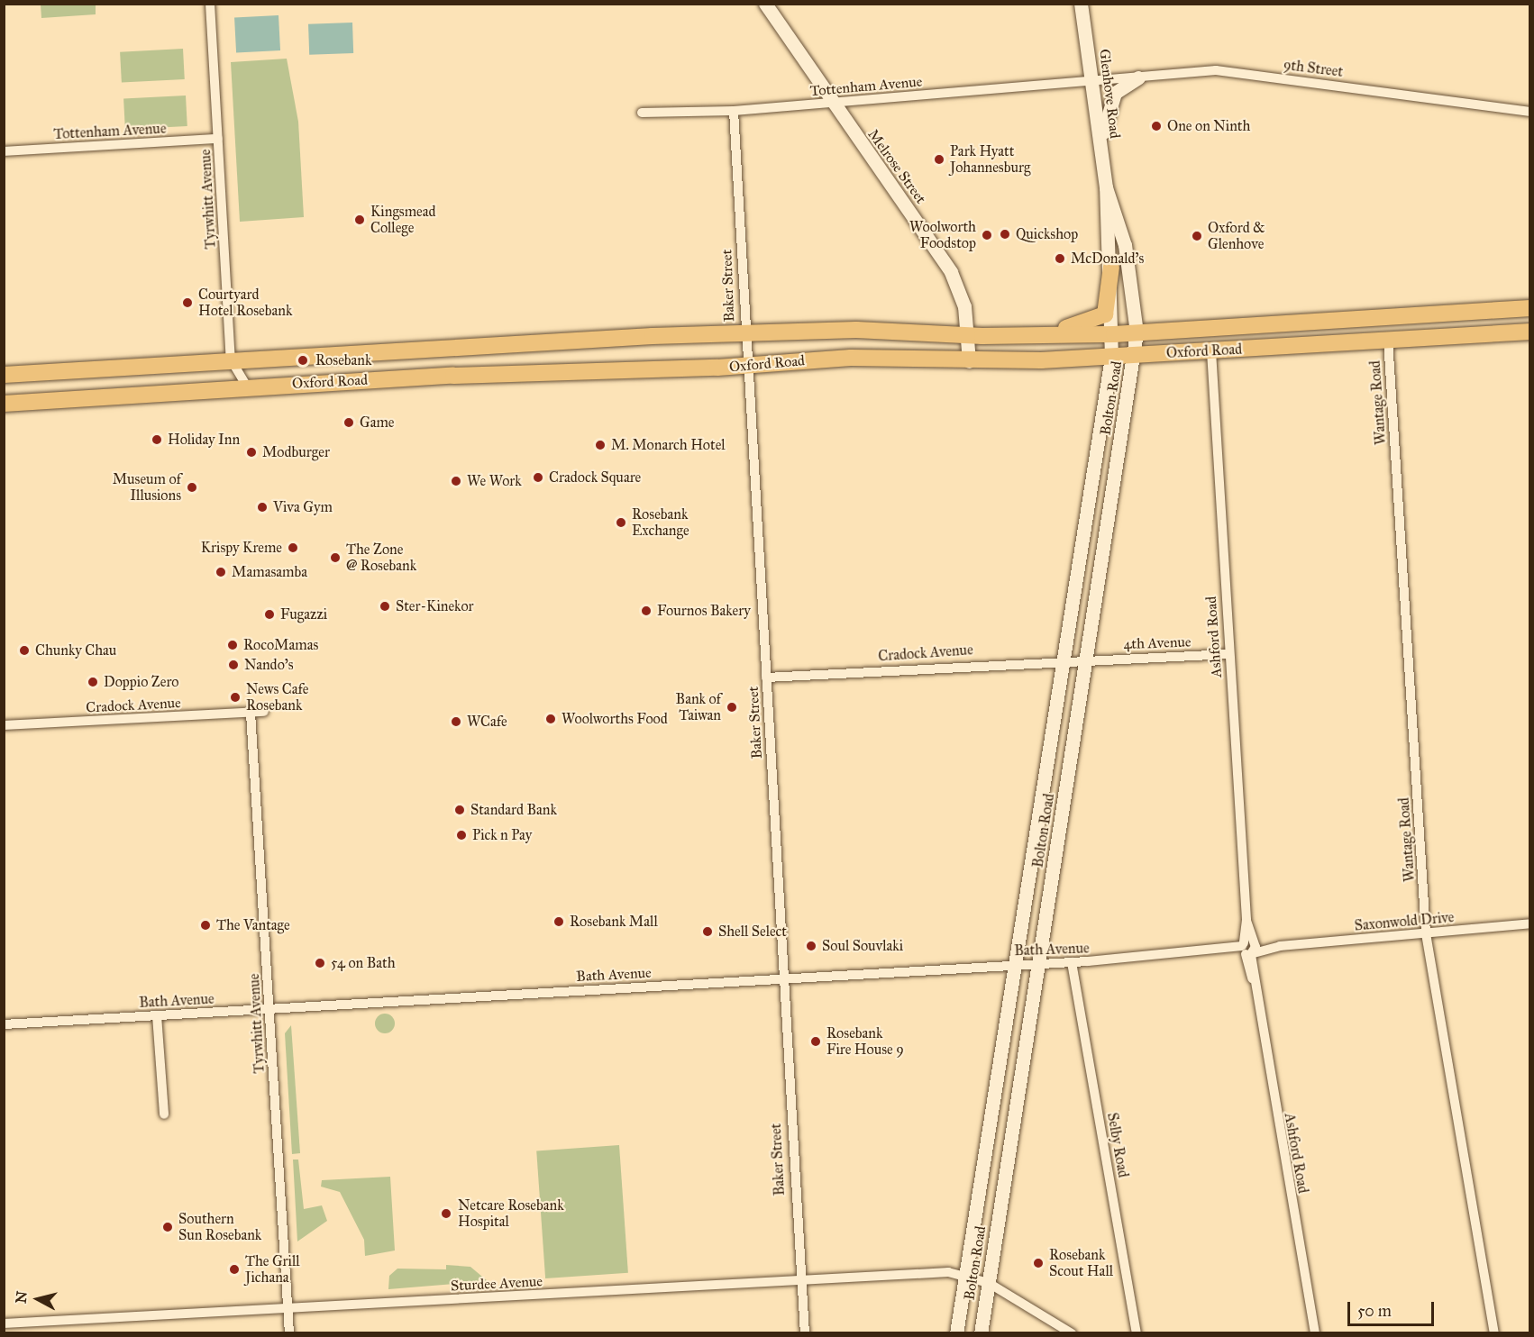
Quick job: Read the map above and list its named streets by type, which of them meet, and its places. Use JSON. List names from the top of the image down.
{
  "streets": {
    "main road": [
      "Glenhove Road",
      "Melrose Street",
      "Oxford Road",
      "Bolton Road"
    ],
    "street": [
      "9th Street",
      "Tottenham Avenue",
      "Tyrwhitt Avenue",
      "Baker Street",
      "Wantage Road",
      "Ashford Road",
      "4th Avenue",
      "Cradock Avenue",
      "Saxonwold Drive",
      "Bath Avenue",
      "Selby Road",
      "Sturdee Avenue"
    ]
  },
  "crossings": [
    ["9th Street", "Tottenham Avenue"],
    ["9th Street", "Glenhove Road"],
    ["Tottenham Avenue", "Glenhove Road"],
    ["Tottenham Avenue", "Melrose Street"],
    ["Tottenham Avenue", "Tyrwhitt Avenue"],
    ["Tottenham Avenue", "Baker Street"],
    ["Glenhove Road", "Oxford Road"],
    ["Glenhove Road", "Bolton Road"],
    ["Melrose Street", "Oxford Road"],
    ["Tyrwhitt Avenue", "Oxford Road"],
    ["Tyrwhitt Avenue", "Cradock Avenue"],
    ["Tyrwhitt Avenue", "Bath Avenue"],
    ["Tyrwhitt Avenue", "Sturdee Avenue"],
    ["Baker Street", "Oxford Road"],
    ["Baker Street", "Cradock Avenue"],
    ["Baker Street", "Bath Avenue"],
    ["Baker Street", "Sturdee Avenue"],
    ["Oxford Road", "Bolton Road"],
    ["Oxford Road", "Wantage Road"],
    ["Oxford Road", "Ashford Road"],
    ["Bolton Road", "4th Avenue"],
    ["Bolton Road", "Cradock Avenue"],
    ["Bolton Road", "Bath Avenue"],
    ["Bolton Road", "Sturdee Avenue"],
    ["Wantage Road", "Saxonwold Drive"],
    ["Ashford Road", "4th Avenue"],
    ["Ashford Road", "Saxonwold Drive"],
    ["Ashford Road", "Bath Avenue"],
    ["4th Avenue", "Cradock Avenue"],
    ["Saxonwold Drive", "Bath Avenue"],
    ["Bath Avenue", "Selby Road"]
  ],
  "places": [
    "One on Ninth",
    "Park Hyatt Johannesburg",
    "Kingsmead College",
    "Quickshop",
    "Woolworth Foodstop",
    "Oxford & Glenhove",
    "McDonald's",
    "Courtyard Hotel Rosebank",
    "Rosebank",
    "Game",
    "Holiday Inn",
    "M. Monarch Hotel",
    "Modburger",
    "Cradock Square",
    "We Work",
    "Museum of Illusions",
    "Viva Gym",
    "Rosebank Exchange",
    "Krispy Kreme",
    "The Zone @ Rosebank",
    "Mamasamba",
    "Ster-Kinekor",
    "Fournos Bakery",
    "Fugazzi",
    "RocoMamas",
    "Chunky Chau",
    "Nando's",
    "Doppio Zero",
    "News Cafe Rosebank",
    "Bank of Taiwan",
    "Woolworths Food",
    "WCafe",
    "Standard Bank",
    "Pick n Pay",
    "Rosebank Mall",
    "The Vantage",
    "Shell Select",
    "Soul Souvlaki",
    "54 on Bath",
    "Rosebank Fire House 9",
    "Netcare Rosebank Hospital",
    "Southern Sun Rosebank",
    "Rosebank Scout Hall",
    "The Grill Jichana"
  ],
  "scale_bar": "50 m",
  "north": "left"
}
